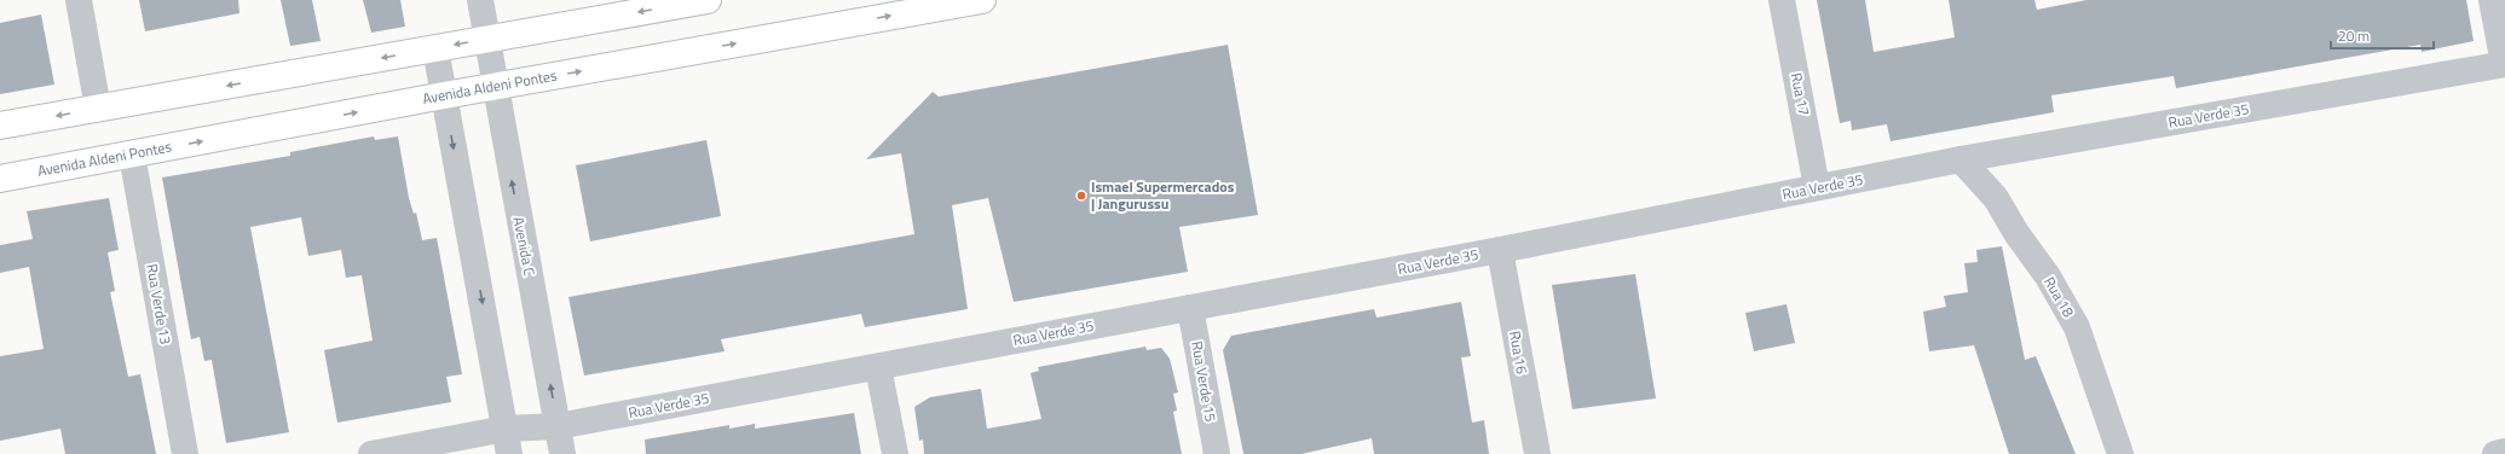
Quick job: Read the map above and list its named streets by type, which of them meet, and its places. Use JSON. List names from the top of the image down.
{
  "streets": {
    "main road": ["Avenida Aldeni Pontes"],
    "street": [
      "Rua 17",
      "Rua Verde 35",
      "Avenida C",
      "Rua 18",
      "Rua Verde 13",
      "Rua 16",
      "Rua Verde 15"
    ]
  },
  "crossings": [
    ["Avenida Aldeni Pontes", "Avenida C"],
    ["Avenida Aldeni Pontes", "Rua Verde 13"],
    ["Rua 17", "Rua Verde 35"],
    ["Rua Verde 35", "Avenida C"],
    ["Rua Verde 35", "Rua 18"],
    ["Rua Verde 35", "Rua 16"],
    ["Rua Verde 35", "Rua Verde 15"]
  ],
  "places": ["Ismael Supermercados | Jangurussu"],
  "scale_bar": "20 m"
}
